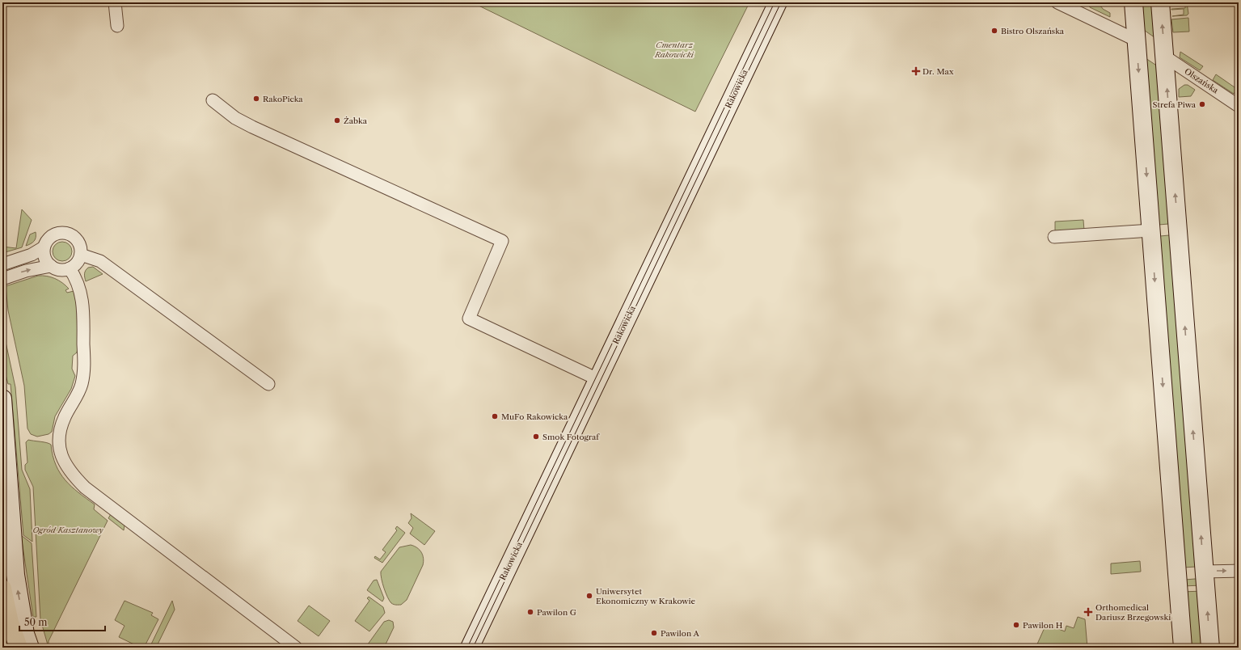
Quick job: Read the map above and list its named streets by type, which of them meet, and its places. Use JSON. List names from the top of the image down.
{
  "streets": {
    "street": ["Olszańska", "Rakowicka"]
  },
  "parks": ["Cmentarz Rakowicki", "Ogród Kasztanowy"],
  "places": {
    "other": [
      "Bistro Olszańska",
      "RakoPicka",
      "Strefa Piwa",
      "Żabka",
      "MuFo Rakowicka",
      "Smok Fotograf",
      "Uniwersytet Ekonomiczny w Krakowie",
      "Pawilon G",
      "Pawilon H",
      "Pawilon A"
    ],
    "health": ["Dr. Max", "Orthomedical Dariusz Brzegowski"]
  },
  "scale_bar": "50 m"
}
